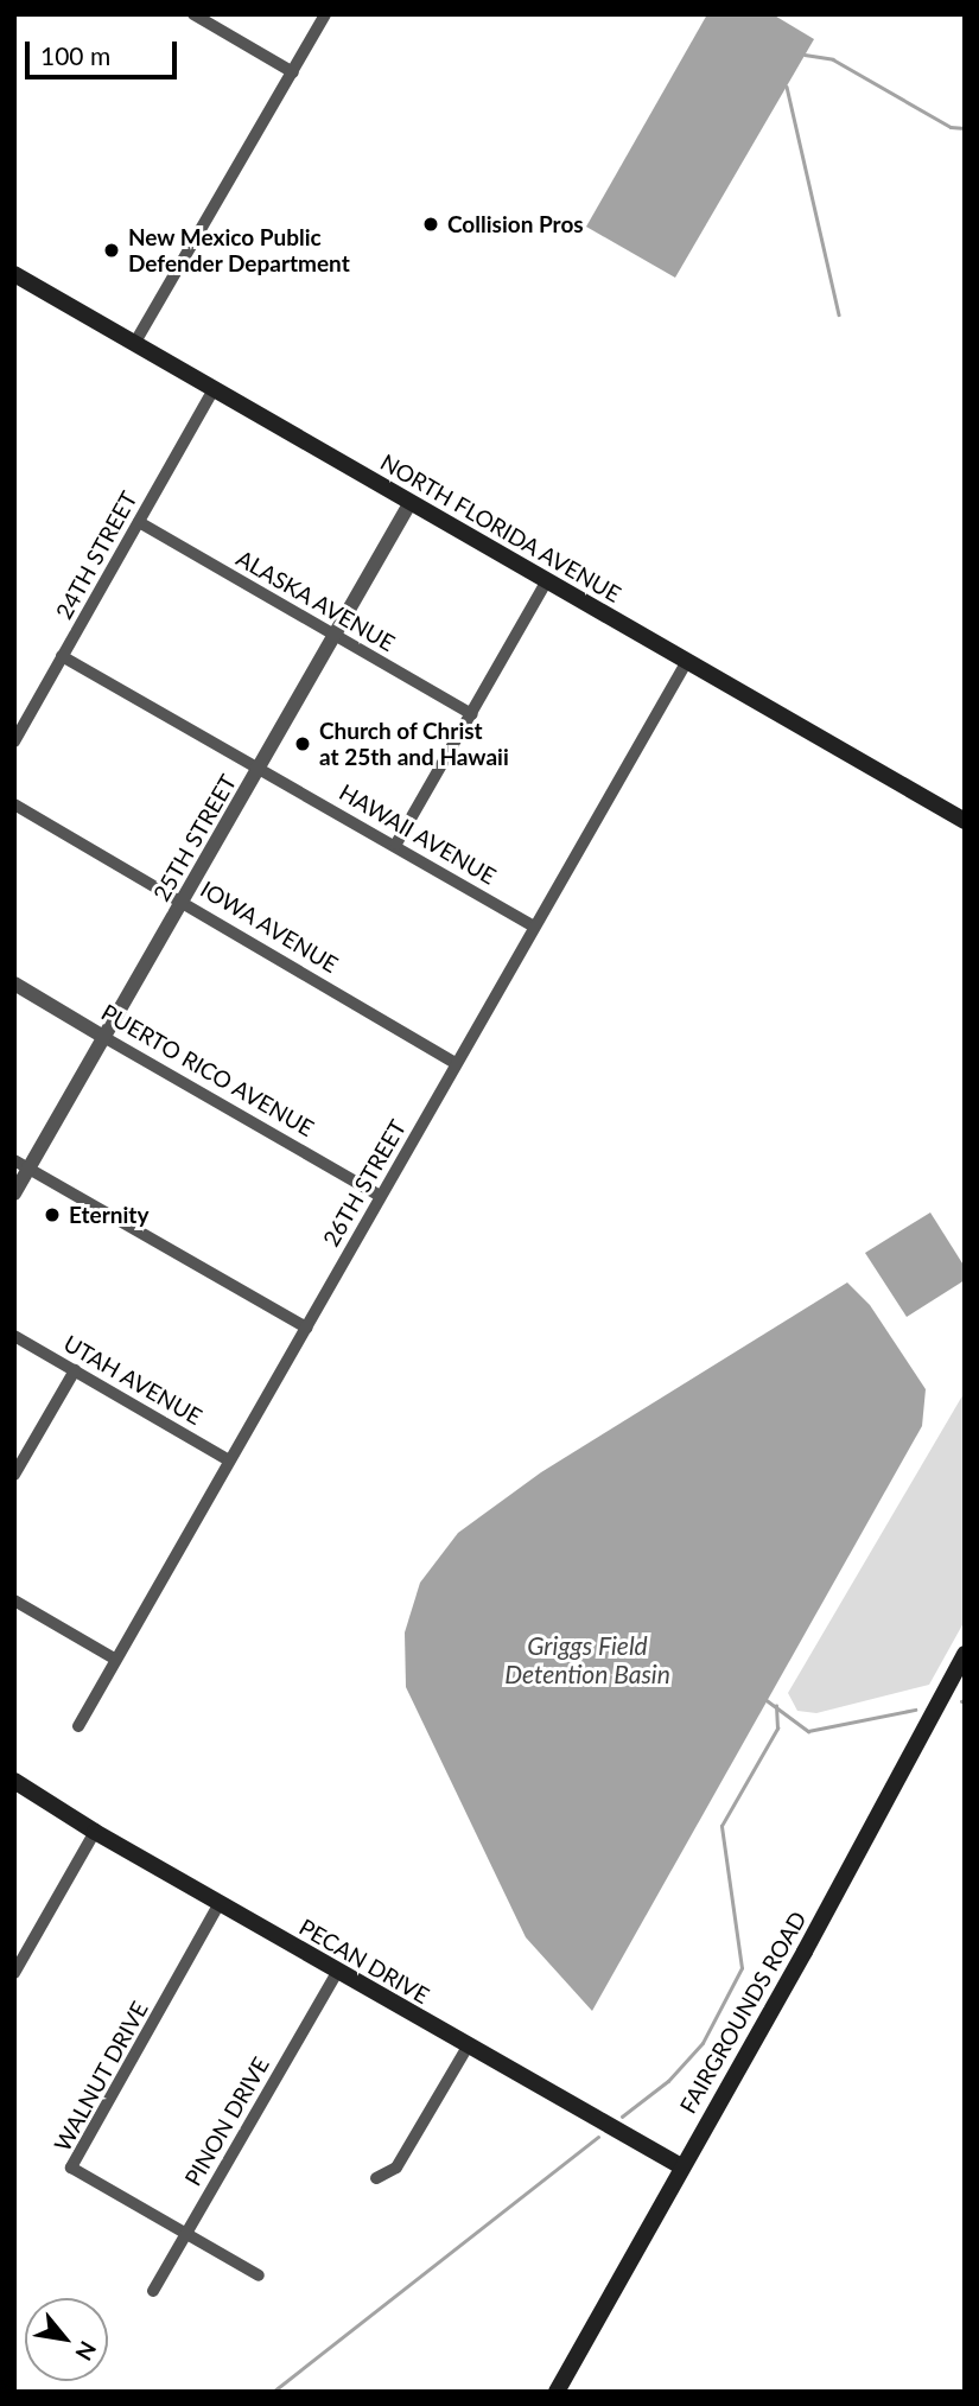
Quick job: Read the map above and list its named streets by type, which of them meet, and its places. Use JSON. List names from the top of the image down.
{
  "streets": {
    "main road": ["NORTH FLORIDA AVENUE", "PECAN DRIVE", "FAIRGROUNDS ROAD"],
    "street": [
      "24TH STREET",
      "ALASKA AVENUE",
      "HAWAII AVENUE",
      "25TH STREET",
      "IOWA AVENUE",
      "PUERTO RICO AVENUE",
      "26TH STREET",
      "UTAH AVENUE",
      "WALNUT DRIVE",
      "PINON DRIVE"
    ]
  },
  "crossings": [
    ["NORTH FLORIDA AVENUE", "24TH STREET"],
    ["NORTH FLORIDA AVENUE", "25TH STREET"],
    ["NORTH FLORIDA AVENUE", "26TH STREET"],
    ["24TH STREET", "ALASKA AVENUE"],
    ["24TH STREET", "HAWAII AVENUE"],
    ["ALASKA AVENUE", "25TH STREET"],
    ["HAWAII AVENUE", "25TH STREET"],
    ["HAWAII AVENUE", "26TH STREET"],
    ["25TH STREET", "IOWA AVENUE"],
    ["25TH STREET", "PUERTO RICO AVENUE"],
    ["IOWA AVENUE", "26TH STREET"],
    ["PUERTO RICO AVENUE", "26TH STREET"],
    ["26TH STREET", "UTAH AVENUE"],
    ["PECAN DRIVE", "FAIRGROUNDS ROAD"],
    ["PECAN DRIVE", "WALNUT DRIVE"],
    ["PECAN DRIVE", "PINON DRIVE"],
    ["WALNUT DRIVE", "PINON DRIVE"]
  ],
  "water": ["Griggs Field Detention Basin"],
  "places": [
    "Collision Pros",
    "New Mexico Public Defender Department",
    "Church of Christ at 25th and Hawaii",
    "Eternity"
  ],
  "scale_bar": "100 m",
  "north": "bottom right"
}
